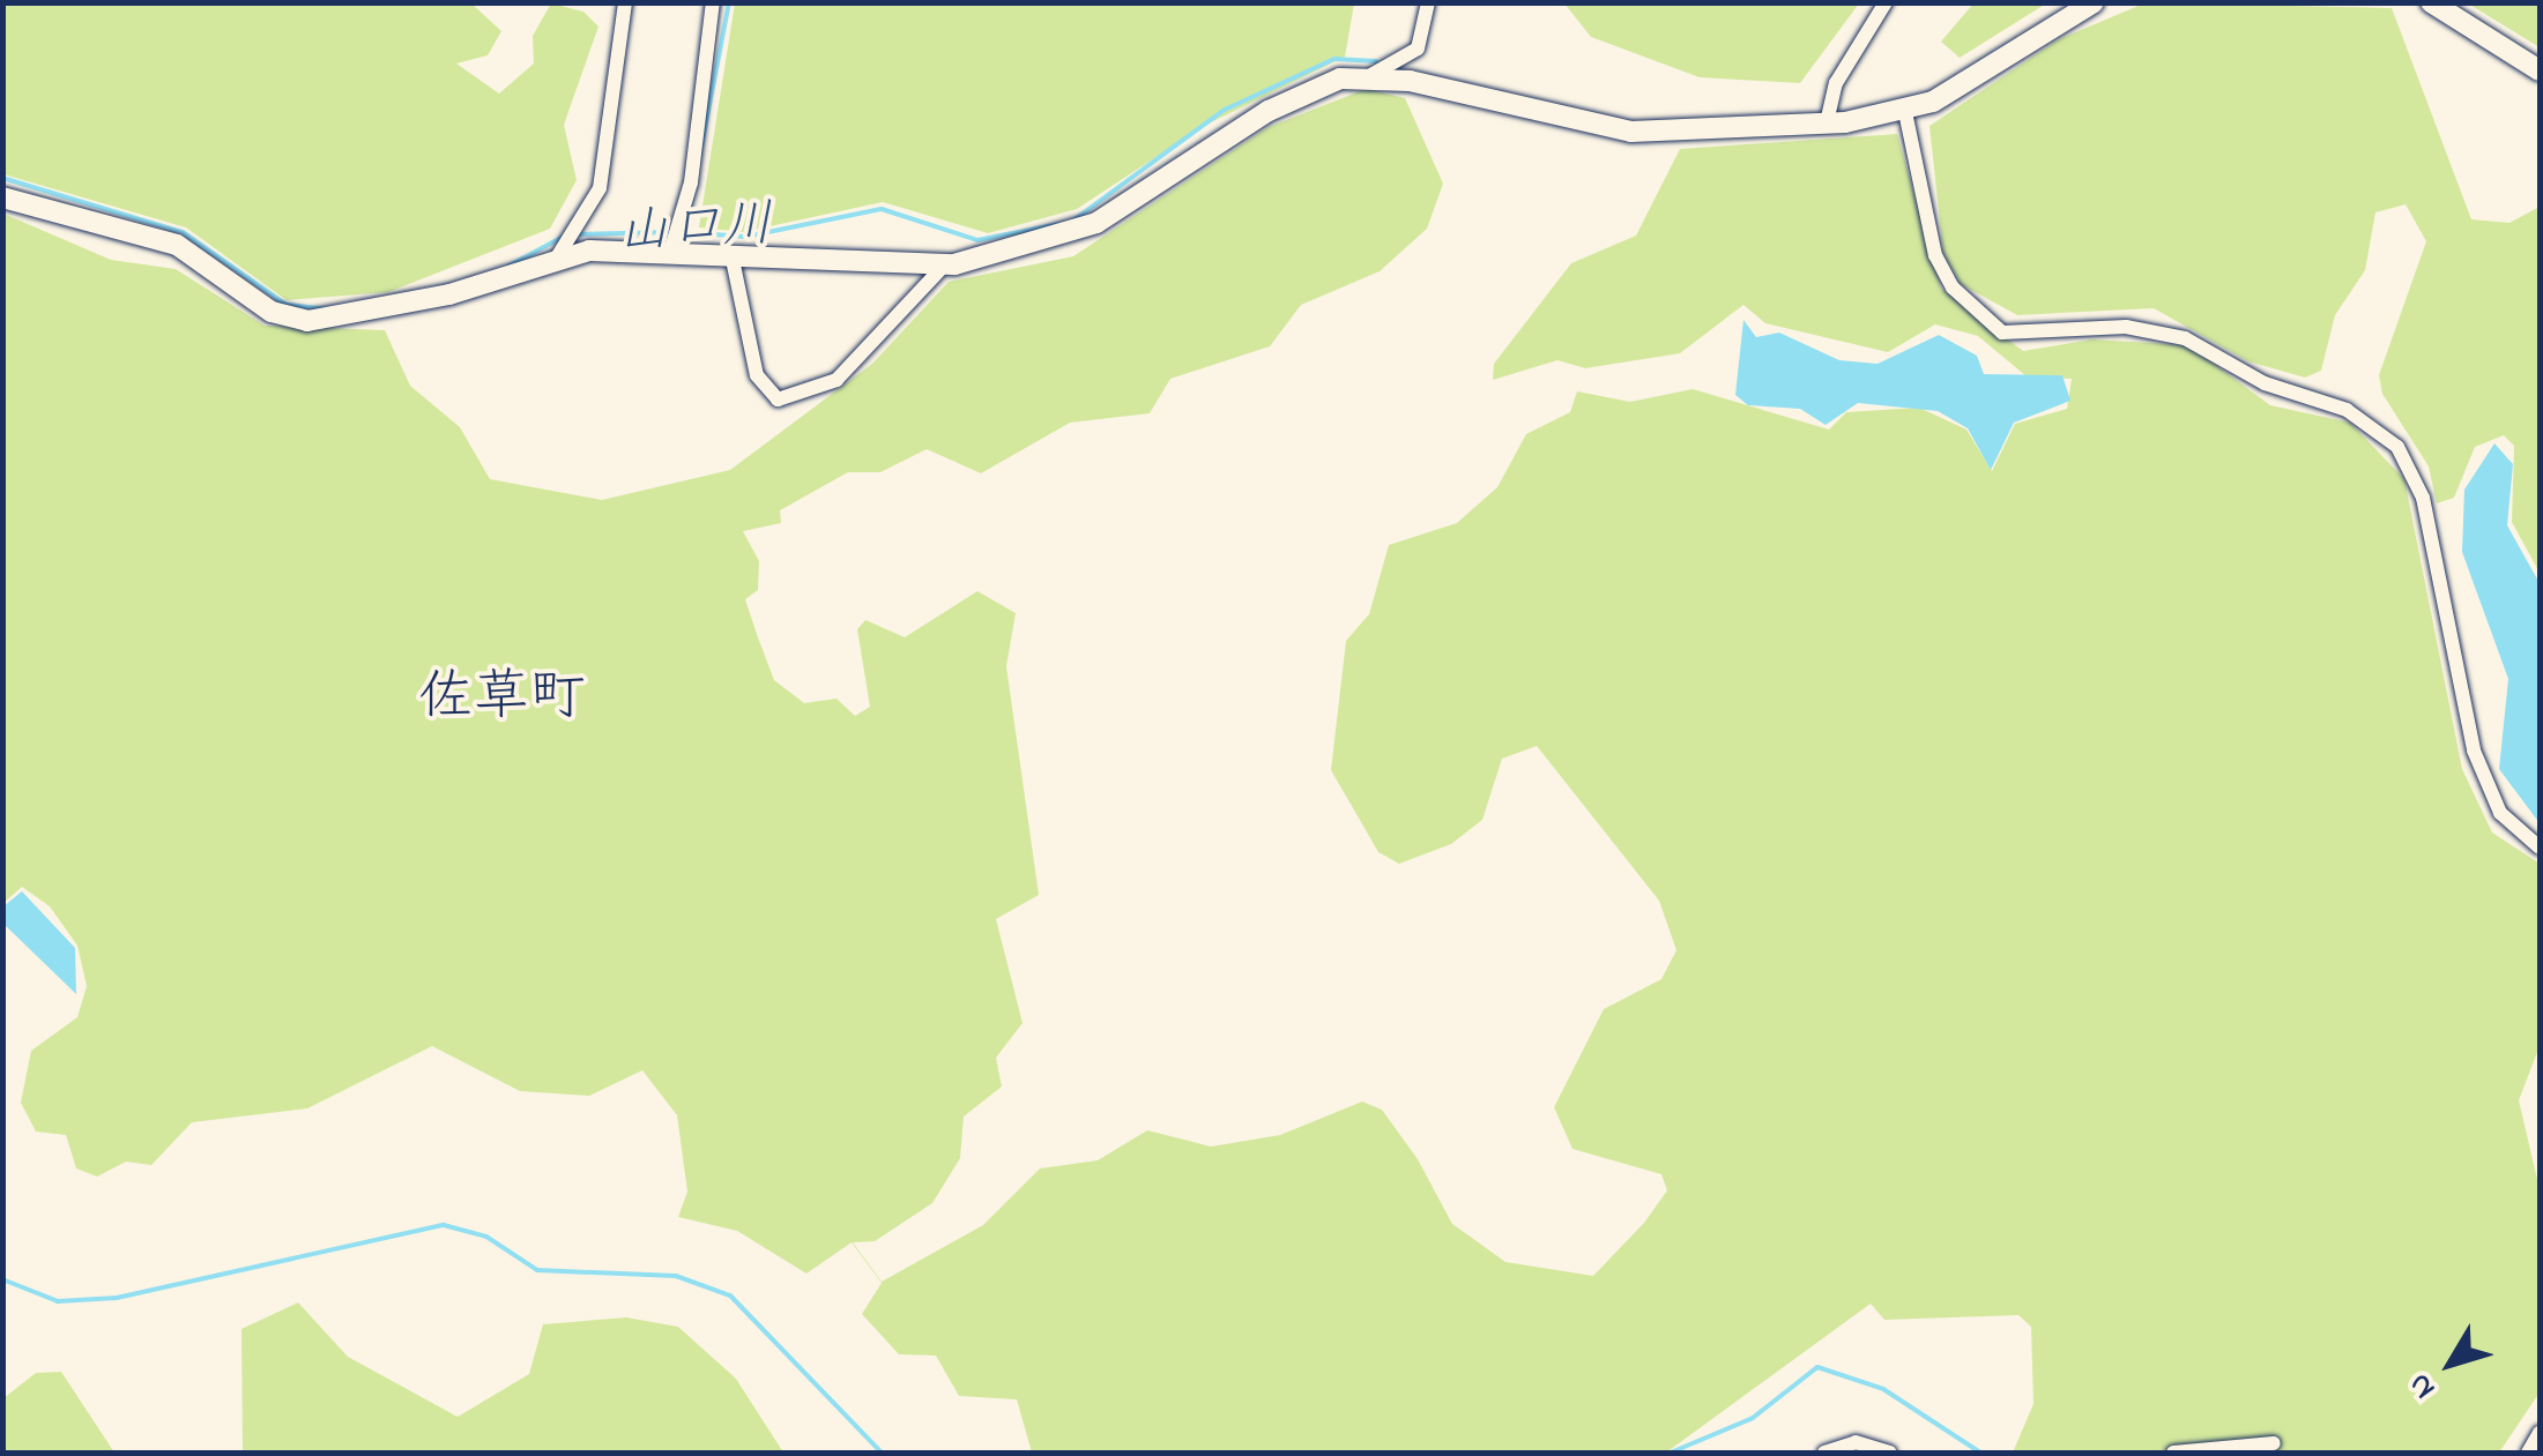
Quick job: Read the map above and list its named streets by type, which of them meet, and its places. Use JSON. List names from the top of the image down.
{
  "districts": ["佐草町"],
  "water": ["山口川"],
  "north": "bottom left"
}
